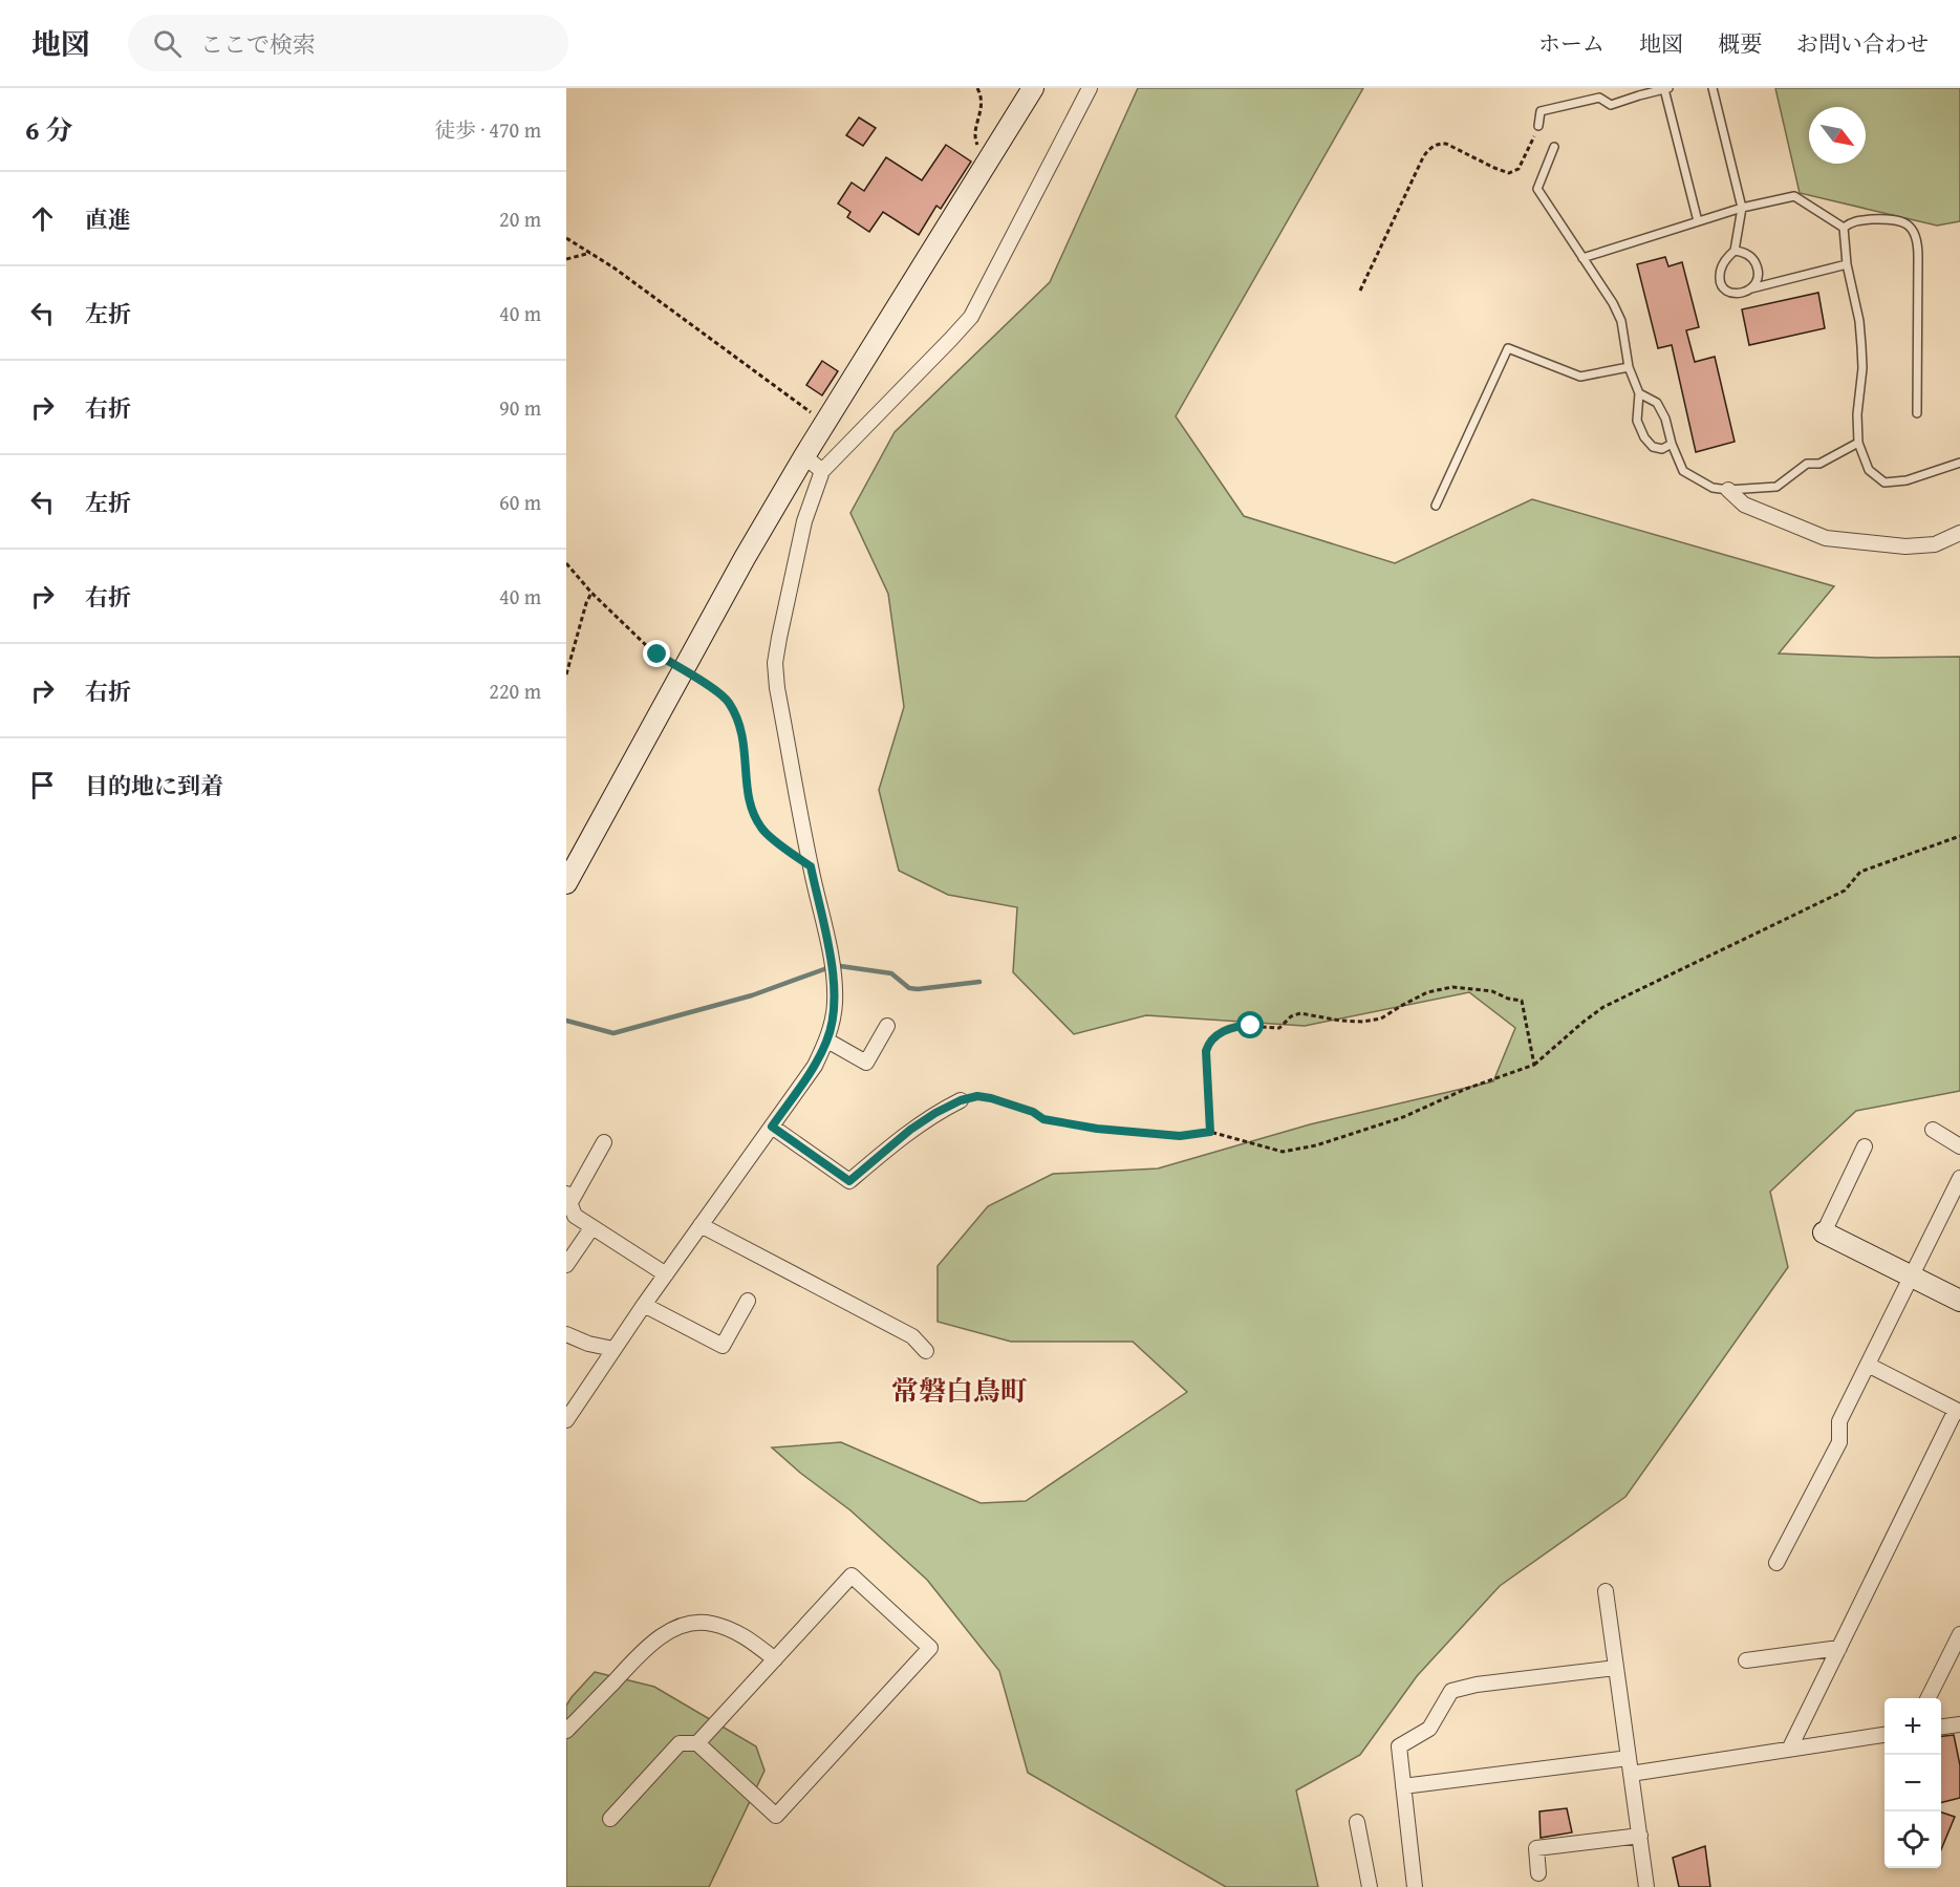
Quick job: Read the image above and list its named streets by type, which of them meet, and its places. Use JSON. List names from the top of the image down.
{
  "districts": ["常磐白鳥町"],
  "north": "bottom right",
  "page": {
    "header": "地図",
    "search": "ここで検索",
    "nav": [
      "ホーム",
      "地図",
      "概要",
      "お問い合わせ"
    ],
    "heading": ["6 分", "徒歩 · 470 m"],
    "list": [
      ["直進", "20 m"],
      ["左折", "40 m"],
      ["右折", "90 m"],
      ["左折", "60 m"],
      ["右折", "40 m"],
      ["右折", "220 m"],
      "目的地に到着"
    ],
    "map_buttons": ["+", "−"]
  }
}
